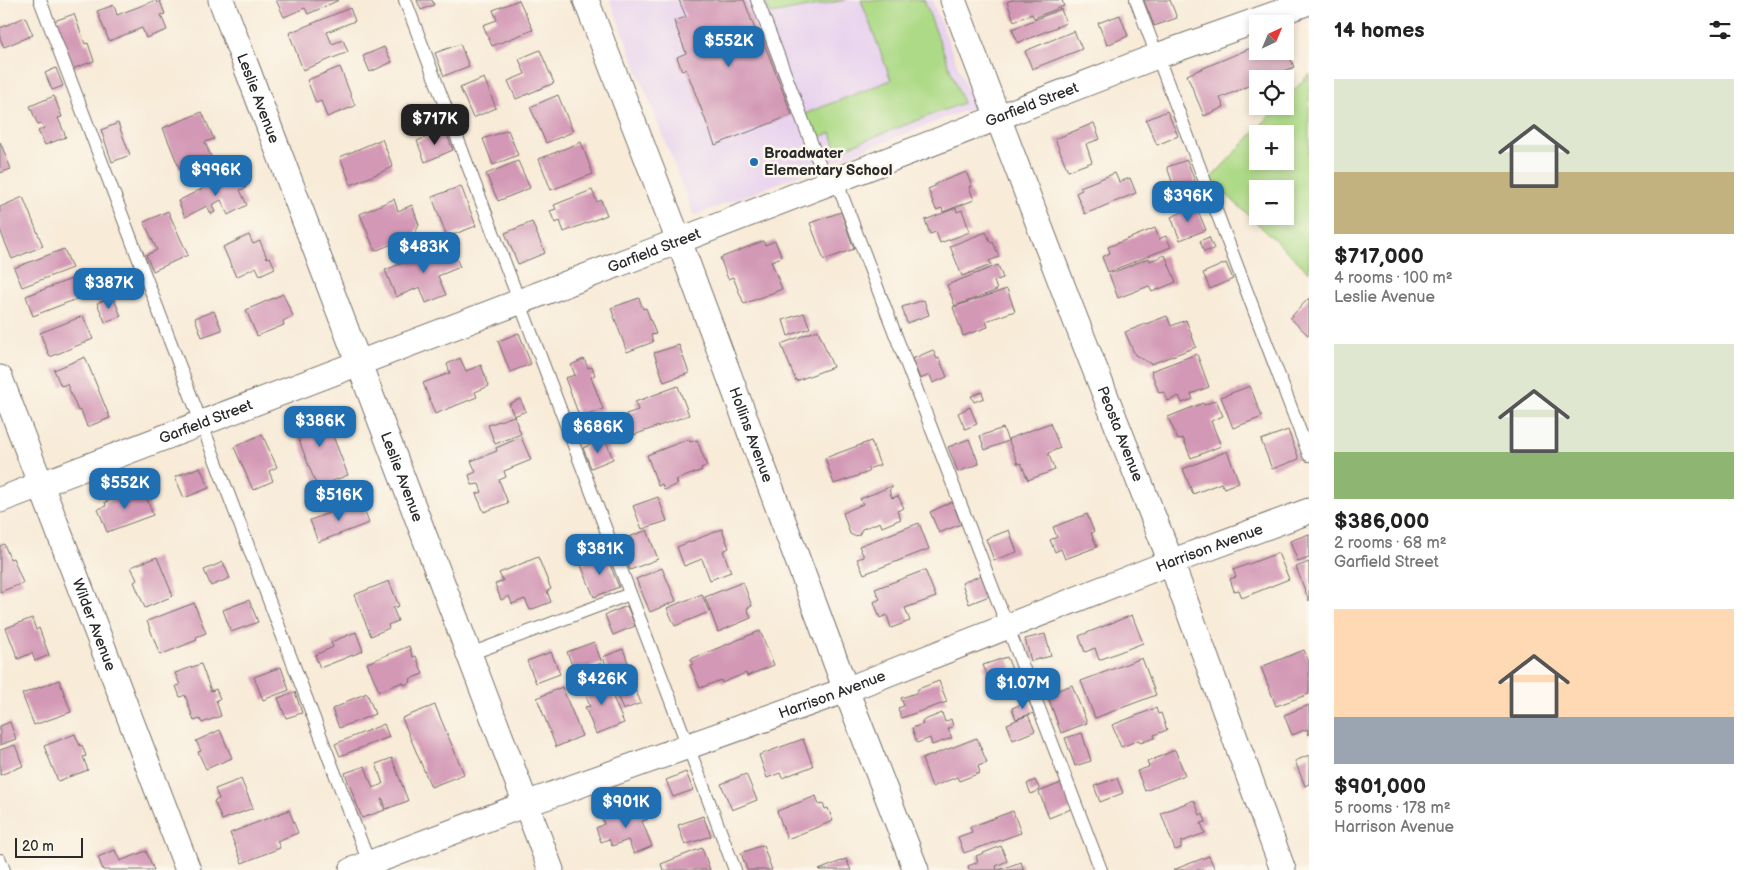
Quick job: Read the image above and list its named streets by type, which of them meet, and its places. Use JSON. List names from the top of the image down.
{
  "streets": {
    "street": [
      "Leslie Avenue",
      "Garfield Street",
      "Peosta Avenue",
      "Hollins Avenue",
      "Harrison Avenue",
      "Wilder Avenue"
    ]
  },
  "crossings": [
    ["Leslie Avenue", "Garfield Street"],
    ["Leslie Avenue", "Harrison Avenue"],
    ["Garfield Street", "Peosta Avenue"],
    ["Garfield Street", "Hollins Avenue"],
    ["Garfield Street", "Wilder Avenue"],
    ["Peosta Avenue", "Harrison Avenue"],
    ["Hollins Avenue", "Harrison Avenue"]
  ],
  "places": ["Broadwater Elementary School"],
  "scale_bar": "20 m",
  "north": "top right",
  "page": {
    "heading": "14 homes",
    "map_buttons": ["+", "−"],
    "price": [
      "$552K",
      "$717K",
      "$996K",
      "$396K",
      "$483K",
      "$387K",
      "$386K",
      "$686K",
      "$552K",
      "$516K",
      "$381K",
      "$426K",
      "$1.07M",
      "$901K"
    ],
    "list": [
      {
        "name": "$717,000",
        "note": "4 rooms · 100 m² · Leslie Avenue"
      },
      {
        "name": "$386,000",
        "note": "2 rooms · 68 m² · Garfield Street"
      },
      {
        "name": "$901,000",
        "note": "5 rooms · 178 m² · Harrison Avenue"
      }
    ],
    "scale": "20 m"
  }
}
